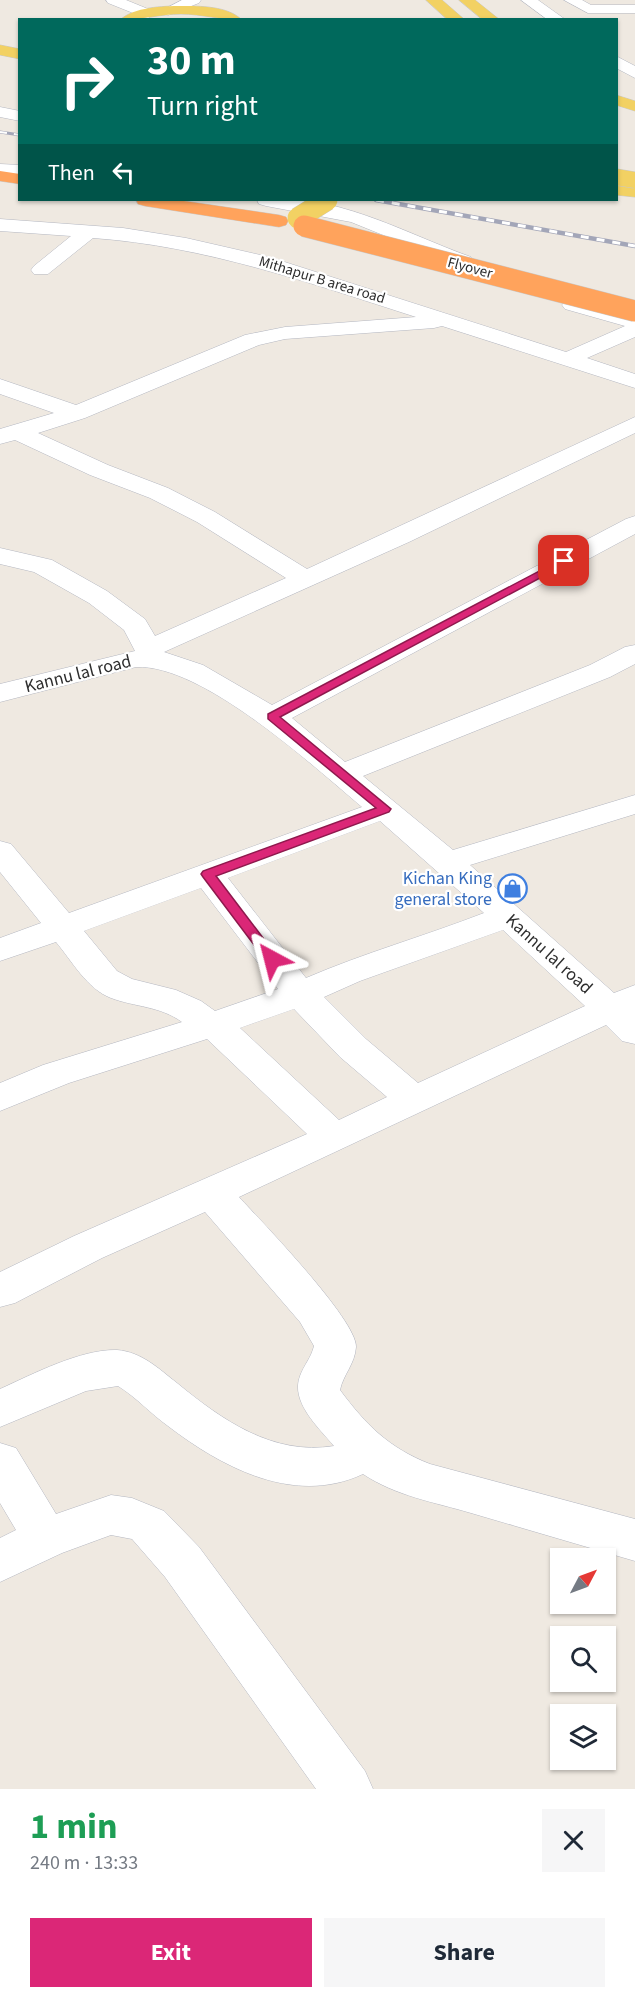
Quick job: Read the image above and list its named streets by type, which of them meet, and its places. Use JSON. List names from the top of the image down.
{
  "streets": {
    "highway": ["Flyover"],
    "street": ["Mithapur B area road", "Kannu lal road"]
  },
  "places": {
    "shop": ["Kichan King general store"]
  },
  "north": "top right",
  "page": {
    "turn": ["30 m", "Turn right"],
    "then": "Then",
    "heading": ["1 min", "240 m · 13:33"],
    "buttons": ["Exit", "Share"]
  }
}
